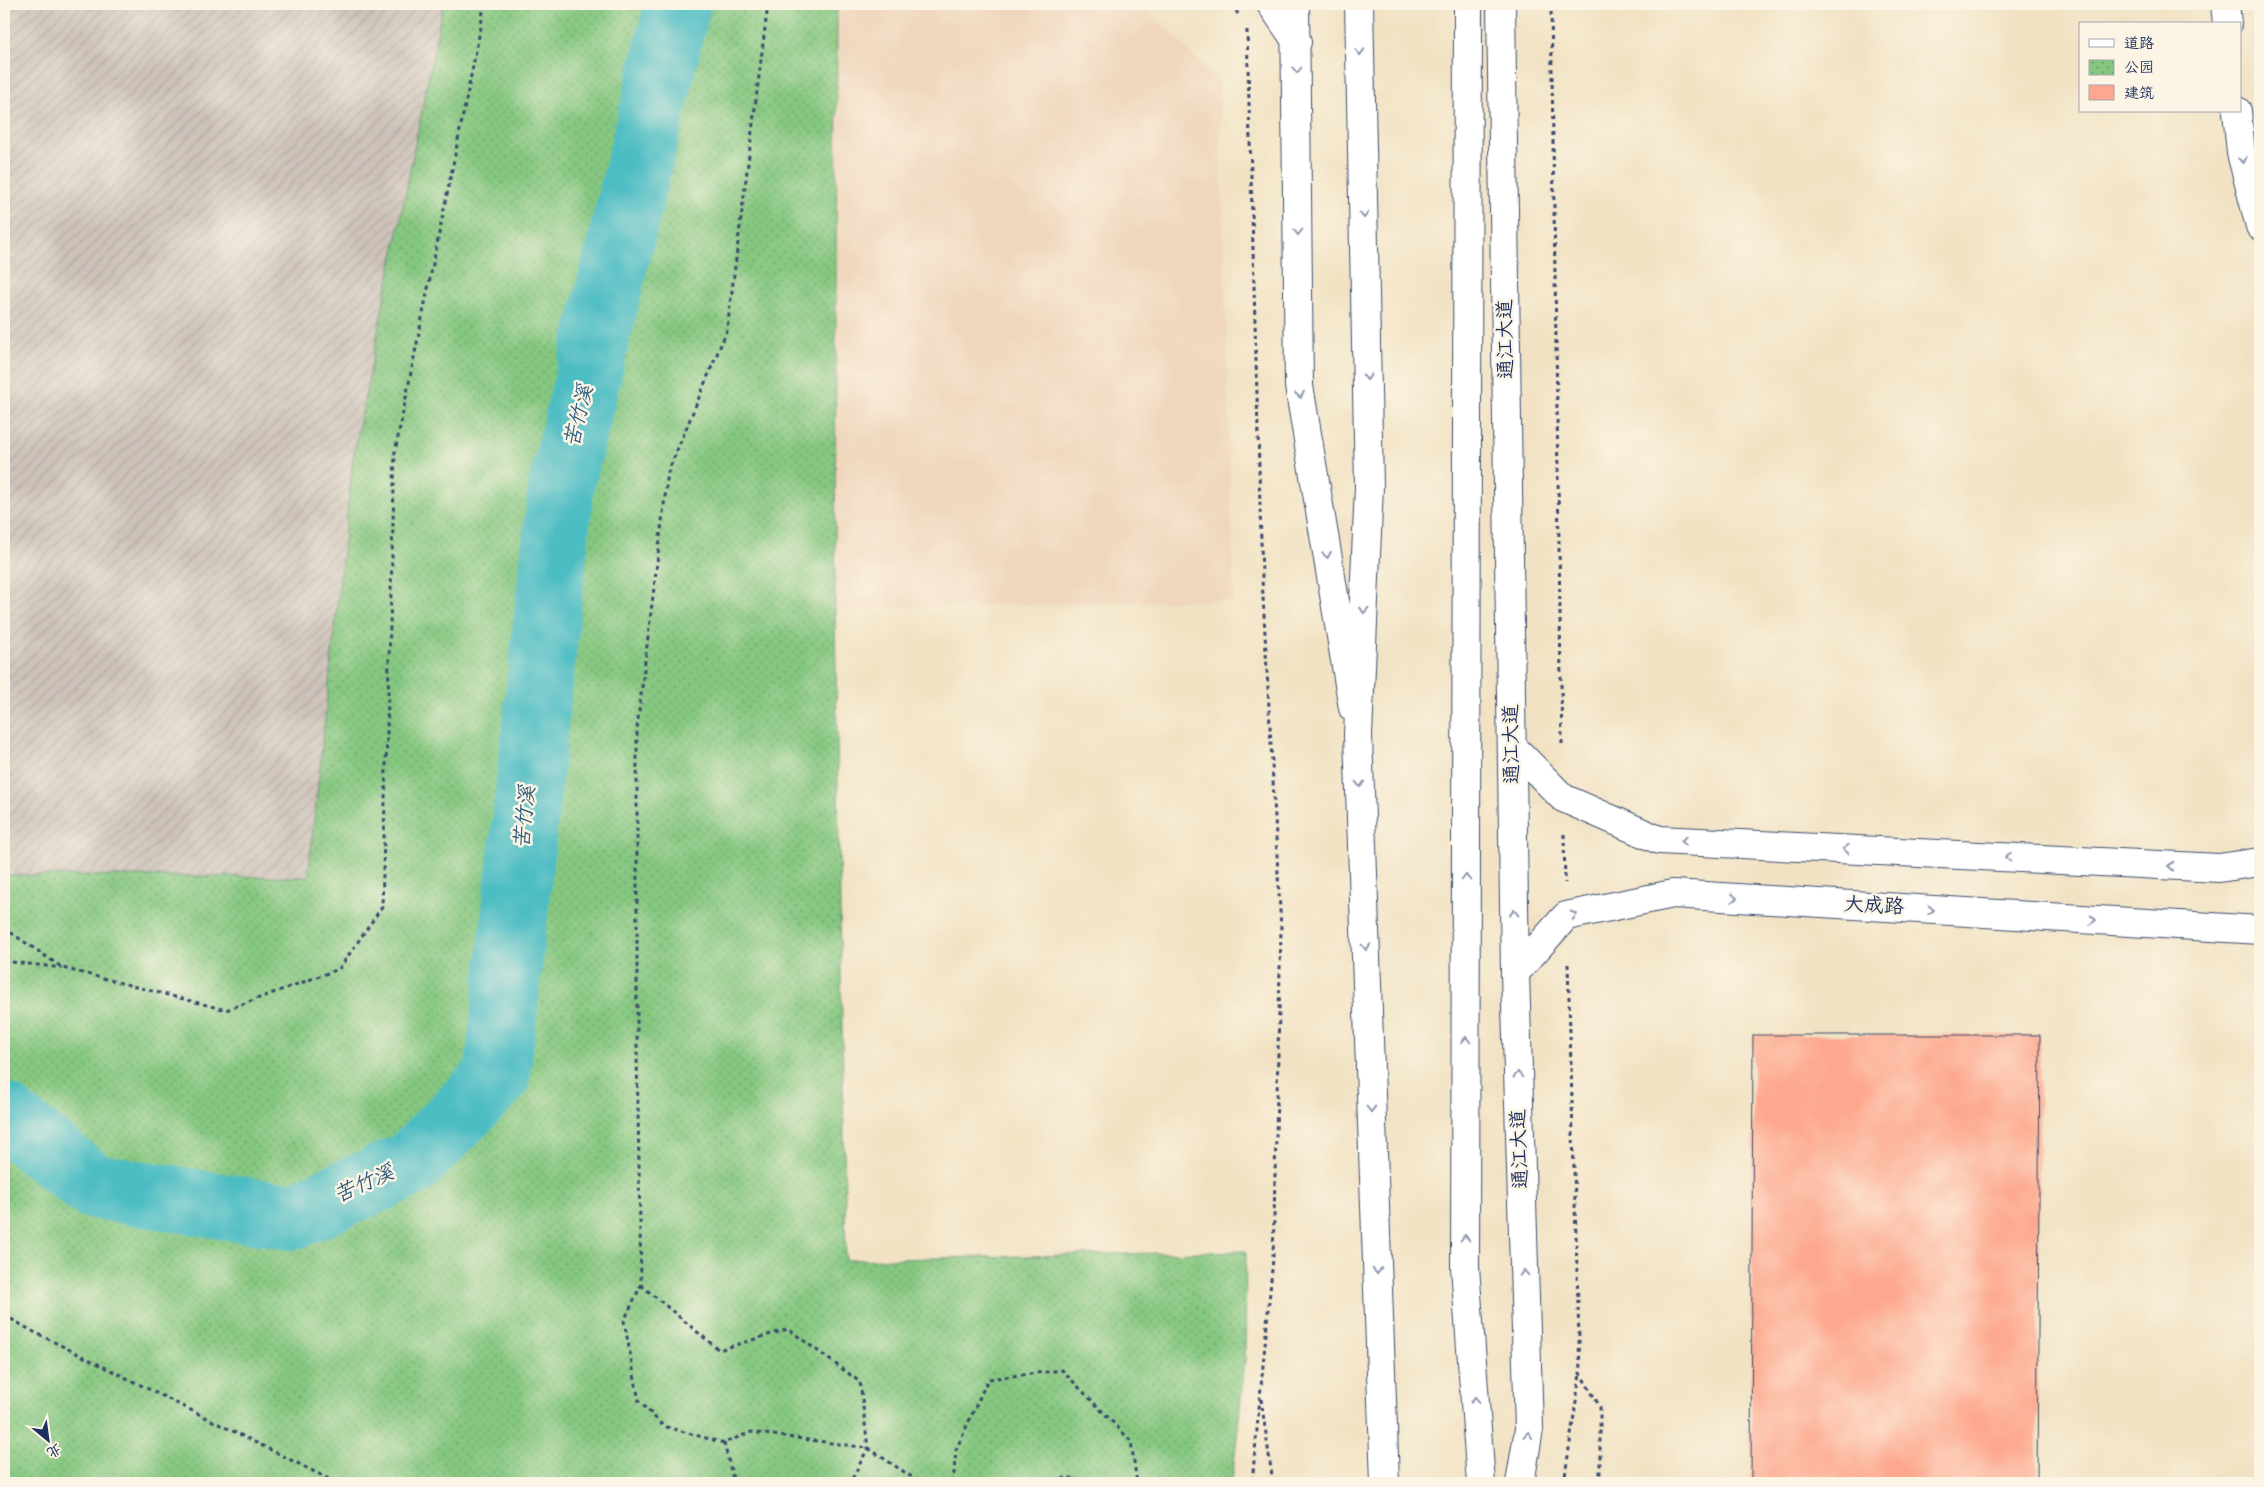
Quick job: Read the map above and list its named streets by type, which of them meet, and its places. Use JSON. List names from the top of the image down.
{
  "streets": {
    "street": ["通江大道", "大成路"]
  },
  "water": ["苦竹溪"],
  "legend": ["道路", "公园", "建筑"],
  "north": "bottom right"
}
